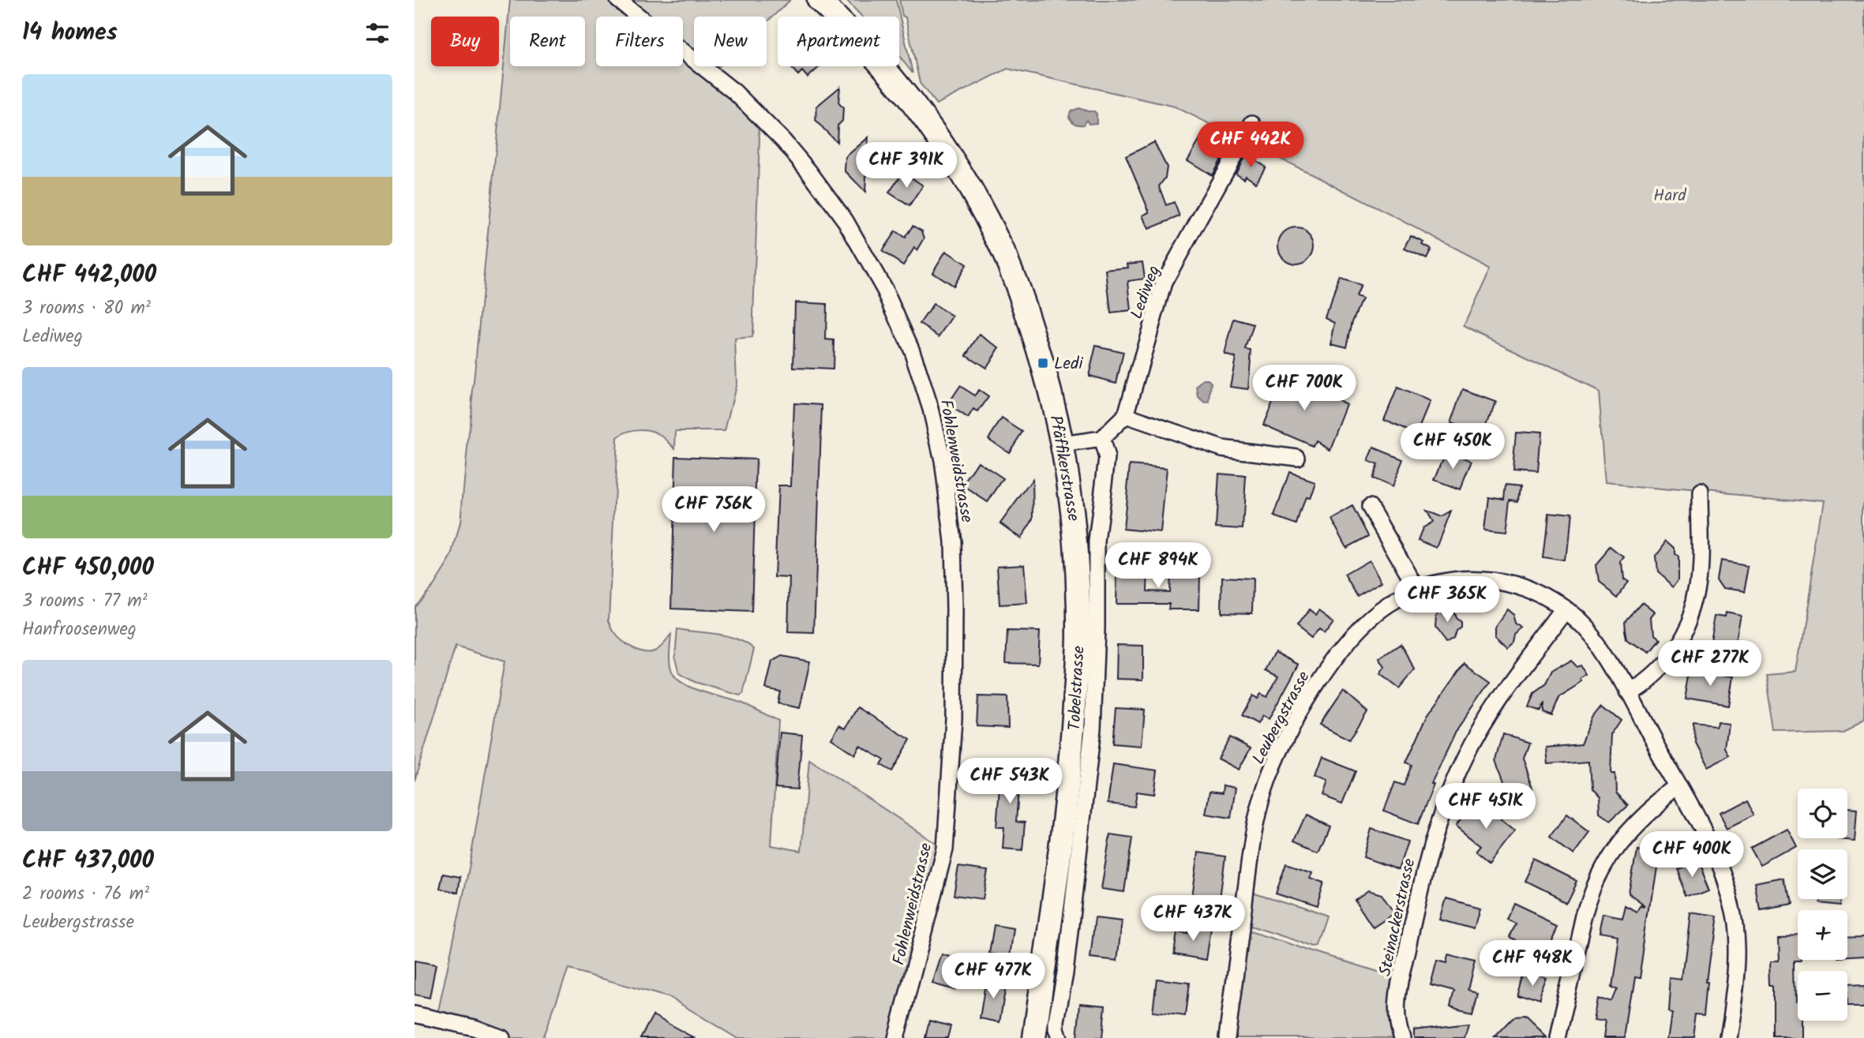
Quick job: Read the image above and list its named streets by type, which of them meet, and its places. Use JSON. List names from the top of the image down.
{
  "streets": {
    "main road": ["Pfäffikerstrasse"],
    "street": [
      "Lediweg",
      "Fohlenweidstrasse",
      "Tobelstrasse",
      "Leubergstrasse",
      "Steinackerstrasse"
    ]
  },
  "crossings": [
    ["Lediweg", "Tobelstrasse"],
    ["Leubergstrasse", "Steinackerstrasse"]
  ],
  "parks": ["Hard"],
  "places": {
    "transit": ["Ledi"]
  },
  "page": {
    "heading": "14 homes",
    "chip": [
      "Buy",
      "Rent",
      "Filters",
      "New",
      "Apartment"
    ],
    "list": [
      {
        "name": "CHF 442,000",
        "note": "3 rooms · 80 m² · Lediweg"
      },
      {
        "name": "CHF 450,000",
        "note": "3 rooms · 77 m² · Hanfroosenweg"
      },
      {
        "name": "CHF 437,000",
        "note": "2 rooms · 76 m² · Leubergstrasse"
      }
    ],
    "price": [
      "CHF 442K",
      "CHF 391K",
      "CHF 700K",
      "CHF 450K",
      "CHF 756K",
      "CHF 894K",
      "CHF 365K",
      "CHF 277K",
      "CHF 543K",
      "CHF 451K",
      "CHF 400K",
      "CHF 437K",
      "CHF 948K",
      "CHF 477K"
    ],
    "map_buttons": ["+", "−"]
  }
}
